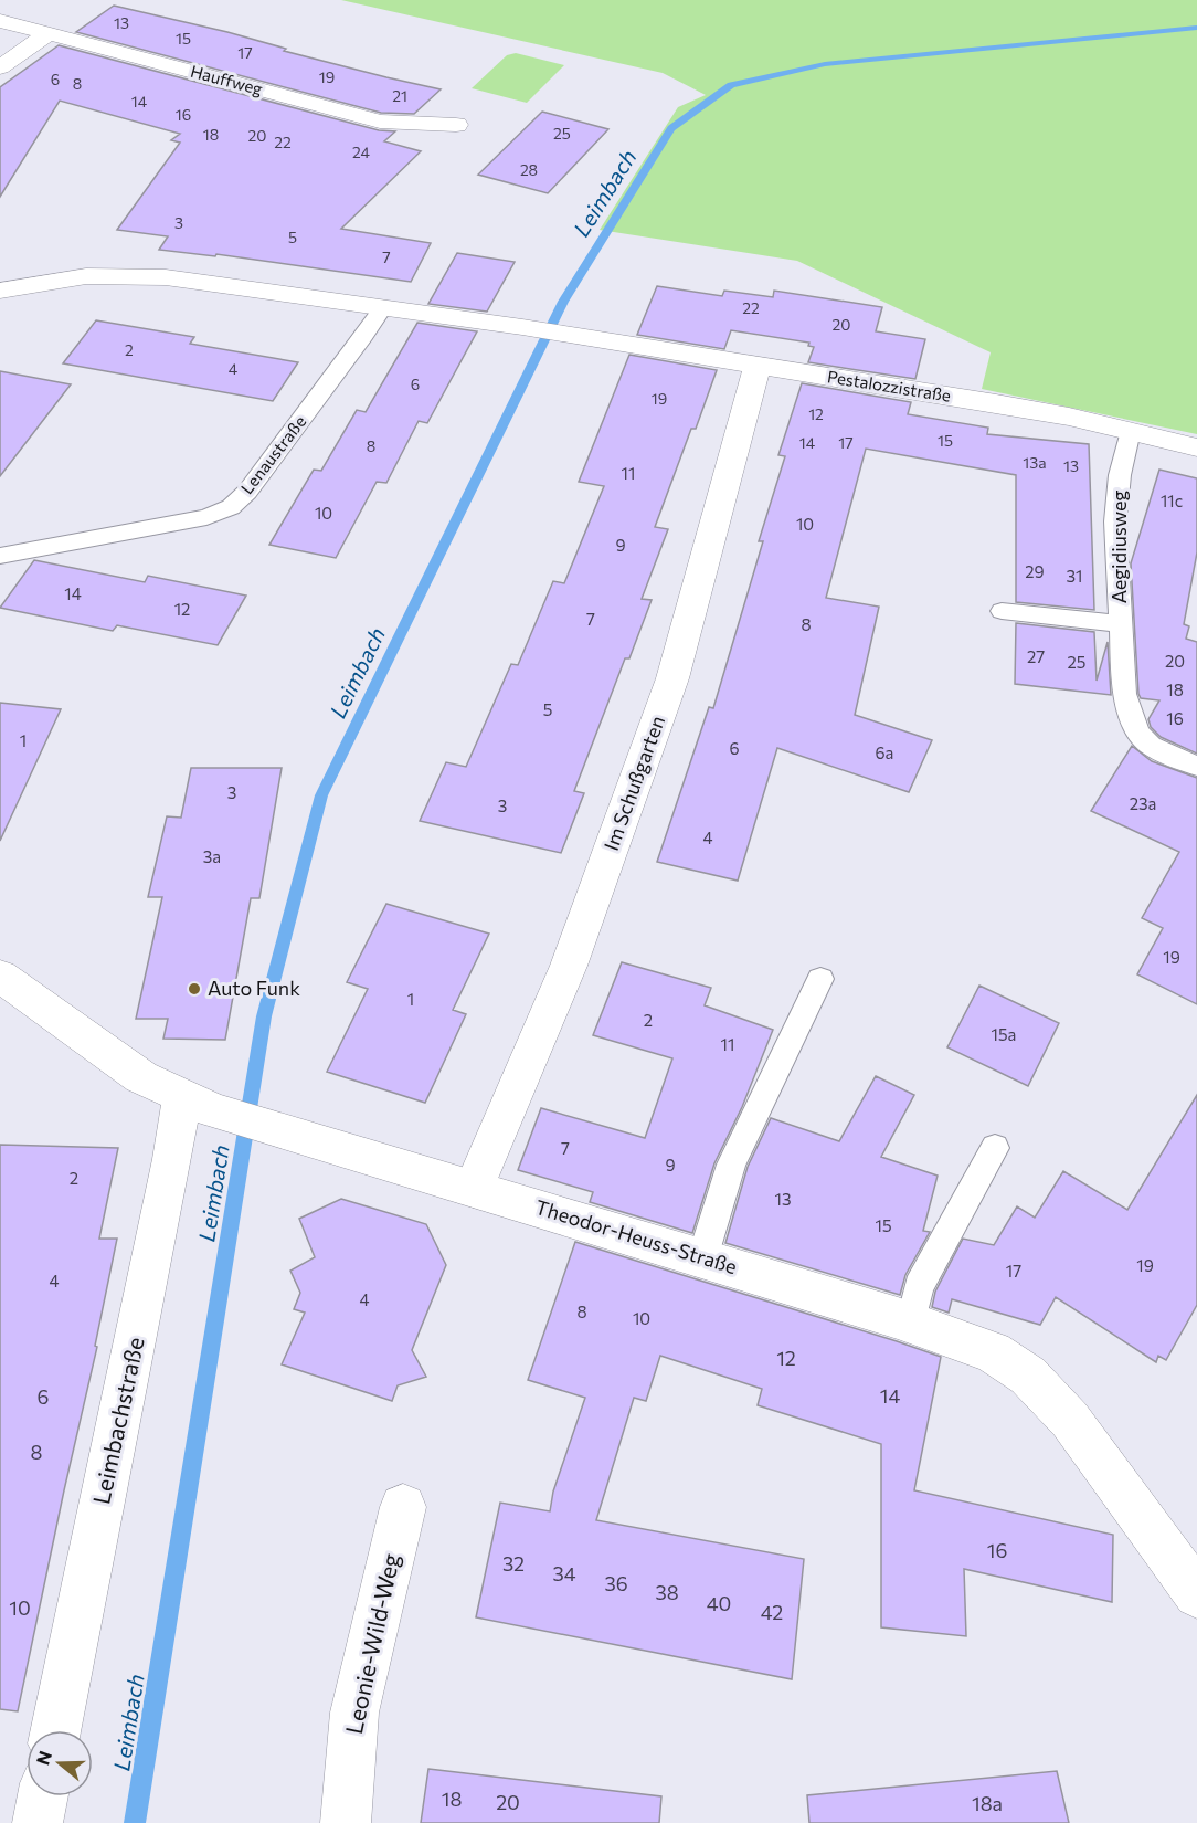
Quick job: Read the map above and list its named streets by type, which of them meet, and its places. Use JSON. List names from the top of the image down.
{
  "streets": {
    "street": [
      "Hauffweg",
      "Pestalozzistraße",
      "Im Schußgarten",
      "Theodor-Heuss-Straße",
      "Leimbachstraße",
      "Leonie-Wild-Weg"
    ],
    "lane": ["Lenaustraße", "Aegidiusweg"]
  },
  "crossings": [
    ["Pestalozzistraße", "Lenaustraße"],
    ["Pestalozzistraße", "Aegidiusweg"],
    ["Pestalozzistraße", "Im Schußgarten"],
    ["Im Schußgarten", "Theodor-Heuss-Straße"],
    ["Theodor-Heuss-Straße", "Leimbachstraße"]
  ],
  "water": ["Leimbach"],
  "places": ["Auto Funk"],
  "house_numbers": [
    "13",
    "15",
    "17",
    "19",
    "6",
    "8",
    "21",
    "14",
    "16",
    "25",
    "18",
    "20",
    "22",
    "24",
    "28",
    "3",
    "5",
    "7",
    "22",
    "20",
    "2",
    "4",
    "6",
    "19",
    "12",
    "15",
    "14",
    "17",
    "8",
    "13a",
    "13",
    "11",
    "11c",
    "10",
    "10",
    "9",
    "29",
    "31",
    "14",
    "12",
    "7",
    "8",
    "27",
    "20",
    "25",
    "18",
    "5",
    "16",
    "1",
    "6",
    "6a",
    "3",
    "23a",
    "3",
    "4",
    "3a",
    "19",
    "1",
    "2",
    "15a",
    "11",
    "7",
    "9",
    "2",
    "13",
    "15",
    "19",
    "17",
    "4",
    "4",
    "8",
    "10",
    "12",
    "14",
    "6",
    "8",
    "16",
    "32",
    "34",
    "36",
    "38",
    "40",
    "10",
    "42",
    "18",
    "20",
    "18a"
  ],
  "north": "left"
}
